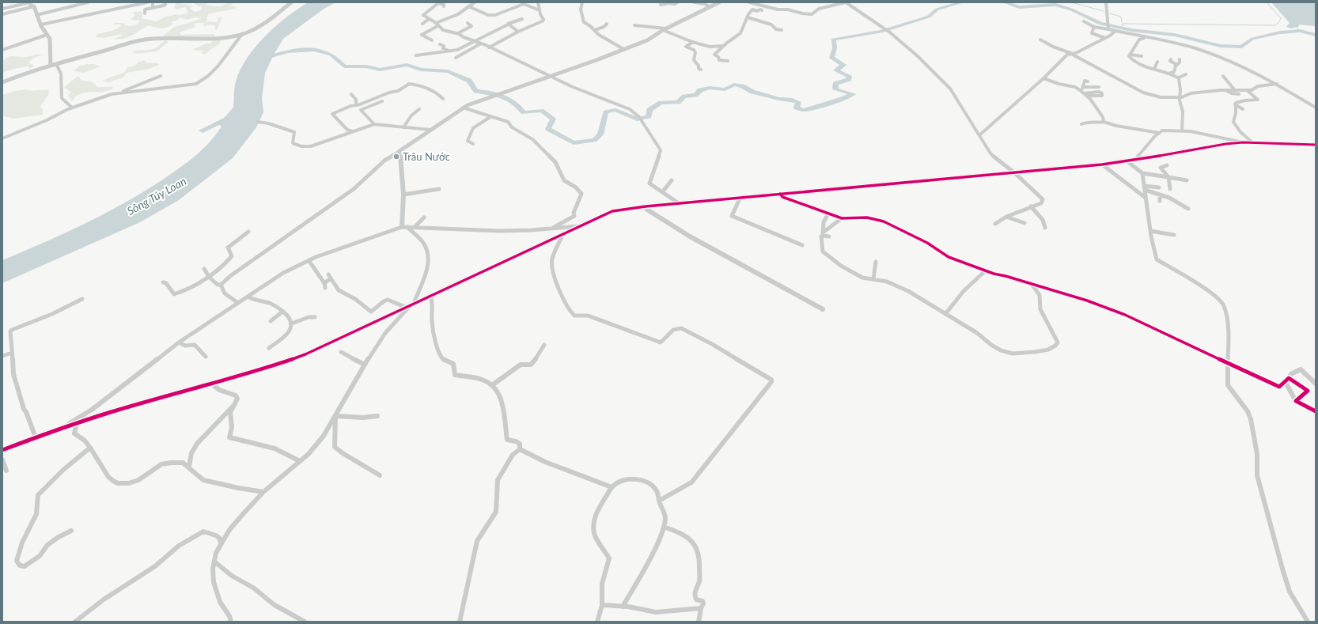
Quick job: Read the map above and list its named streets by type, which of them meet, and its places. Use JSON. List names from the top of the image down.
{
  "water": ["Sông Túy Loan"],
  "places": ["Trâu Nước"]
}
